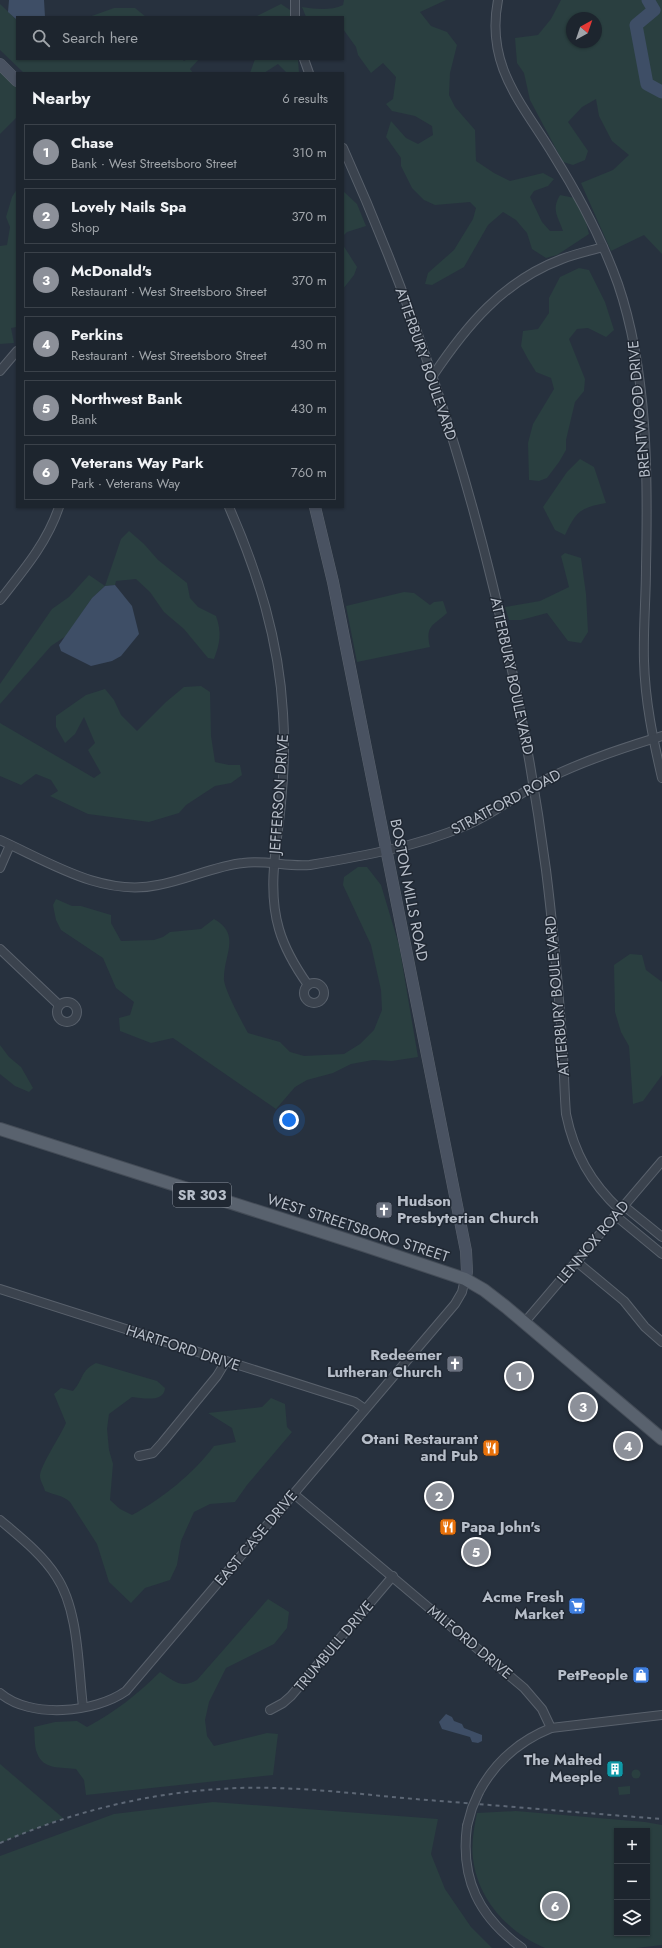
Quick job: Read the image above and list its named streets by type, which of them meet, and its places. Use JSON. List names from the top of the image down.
{
  "streets": {
    "main road": ["SR 303", "WEST STREETSBORO STREET"],
    "street": [
      "ATTERBURY BOULEVARD",
      "BRENTWOOD DRIVE",
      "JEFFERSON DRIVE",
      "STRATFORD ROAD",
      "BOSTON MILLS ROAD",
      "LENNOX ROAD",
      "HARTFORD DRIVE",
      "EAST CASE DRIVE",
      "MILFORD DRIVE",
      "TRUMBULL DRIVE"
    ]
  },
  "crossings": [
    ["ATTERBURY BOULEVARD", "STRATFORD ROAD"],
    ["ATTERBURY BOULEVARD", "LENNOX ROAD"],
    ["BRENTWOOD DRIVE", "STRATFORD ROAD"],
    ["JEFFERSON DRIVE", "STRATFORD ROAD"],
    ["STRATFORD ROAD", "BOSTON MILLS ROAD"],
    ["BOSTON MILLS ROAD", "WEST STREETSBORO STREET"],
    ["BOSTON MILLS ROAD", "EAST CASE DRIVE"],
    ["WEST STREETSBORO STREET", "LENNOX ROAD"],
    ["WEST STREETSBORO STREET", "EAST CASE DRIVE"],
    ["HARTFORD DRIVE", "EAST CASE DRIVE"],
    ["EAST CASE DRIVE", "MILFORD DRIVE"],
    ["MILFORD DRIVE", "TRUMBULL DRIVE"]
  ],
  "places": {
    "church": ["Hudson Presbyterian Church", "Redeemer Lutheran Church"],
    "restaurant": ["Otani Restaurant and Pub", "Papa John's"],
    "supermarket": ["Acme Fresh Market"],
    "shop": ["PetPeople"],
    "building": ["The Malted Meeple"]
  },
  "north": "top right",
  "page": {
    "search": "Search here",
    "heading": ["Nearby", "6 results"],
    "list": [
      {
        "mark": "1",
        "name": "Chase",
        "note": "Bank · West Streetsboro Street",
        "value": "310 m"
      },
      {
        "mark": "2",
        "name": "Lovely Nails Spa",
        "note": "Shop",
        "value": "370 m"
      },
      {
        "mark": "3",
        "name": "McDonald's",
        "note": "Restaurant · West Streetsboro Street",
        "value": "370 m"
      },
      {
        "mark": "4",
        "name": "Perkins",
        "note": "Restaurant · West Streetsboro Street",
        "value": "430 m"
      },
      {
        "mark": "5",
        "name": "Northwest Bank",
        "note": "Bank",
        "value": "430 m"
      },
      {
        "mark": "6",
        "name": "Veterans Way Park",
        "note": "Park · Veterans Way",
        "value": "760 m"
      }
    ],
    "pins": [
      "1",
      "3",
      "4",
      "2",
      "5",
      "6"
    ],
    "map_buttons": ["+", "−"]
  }
}
